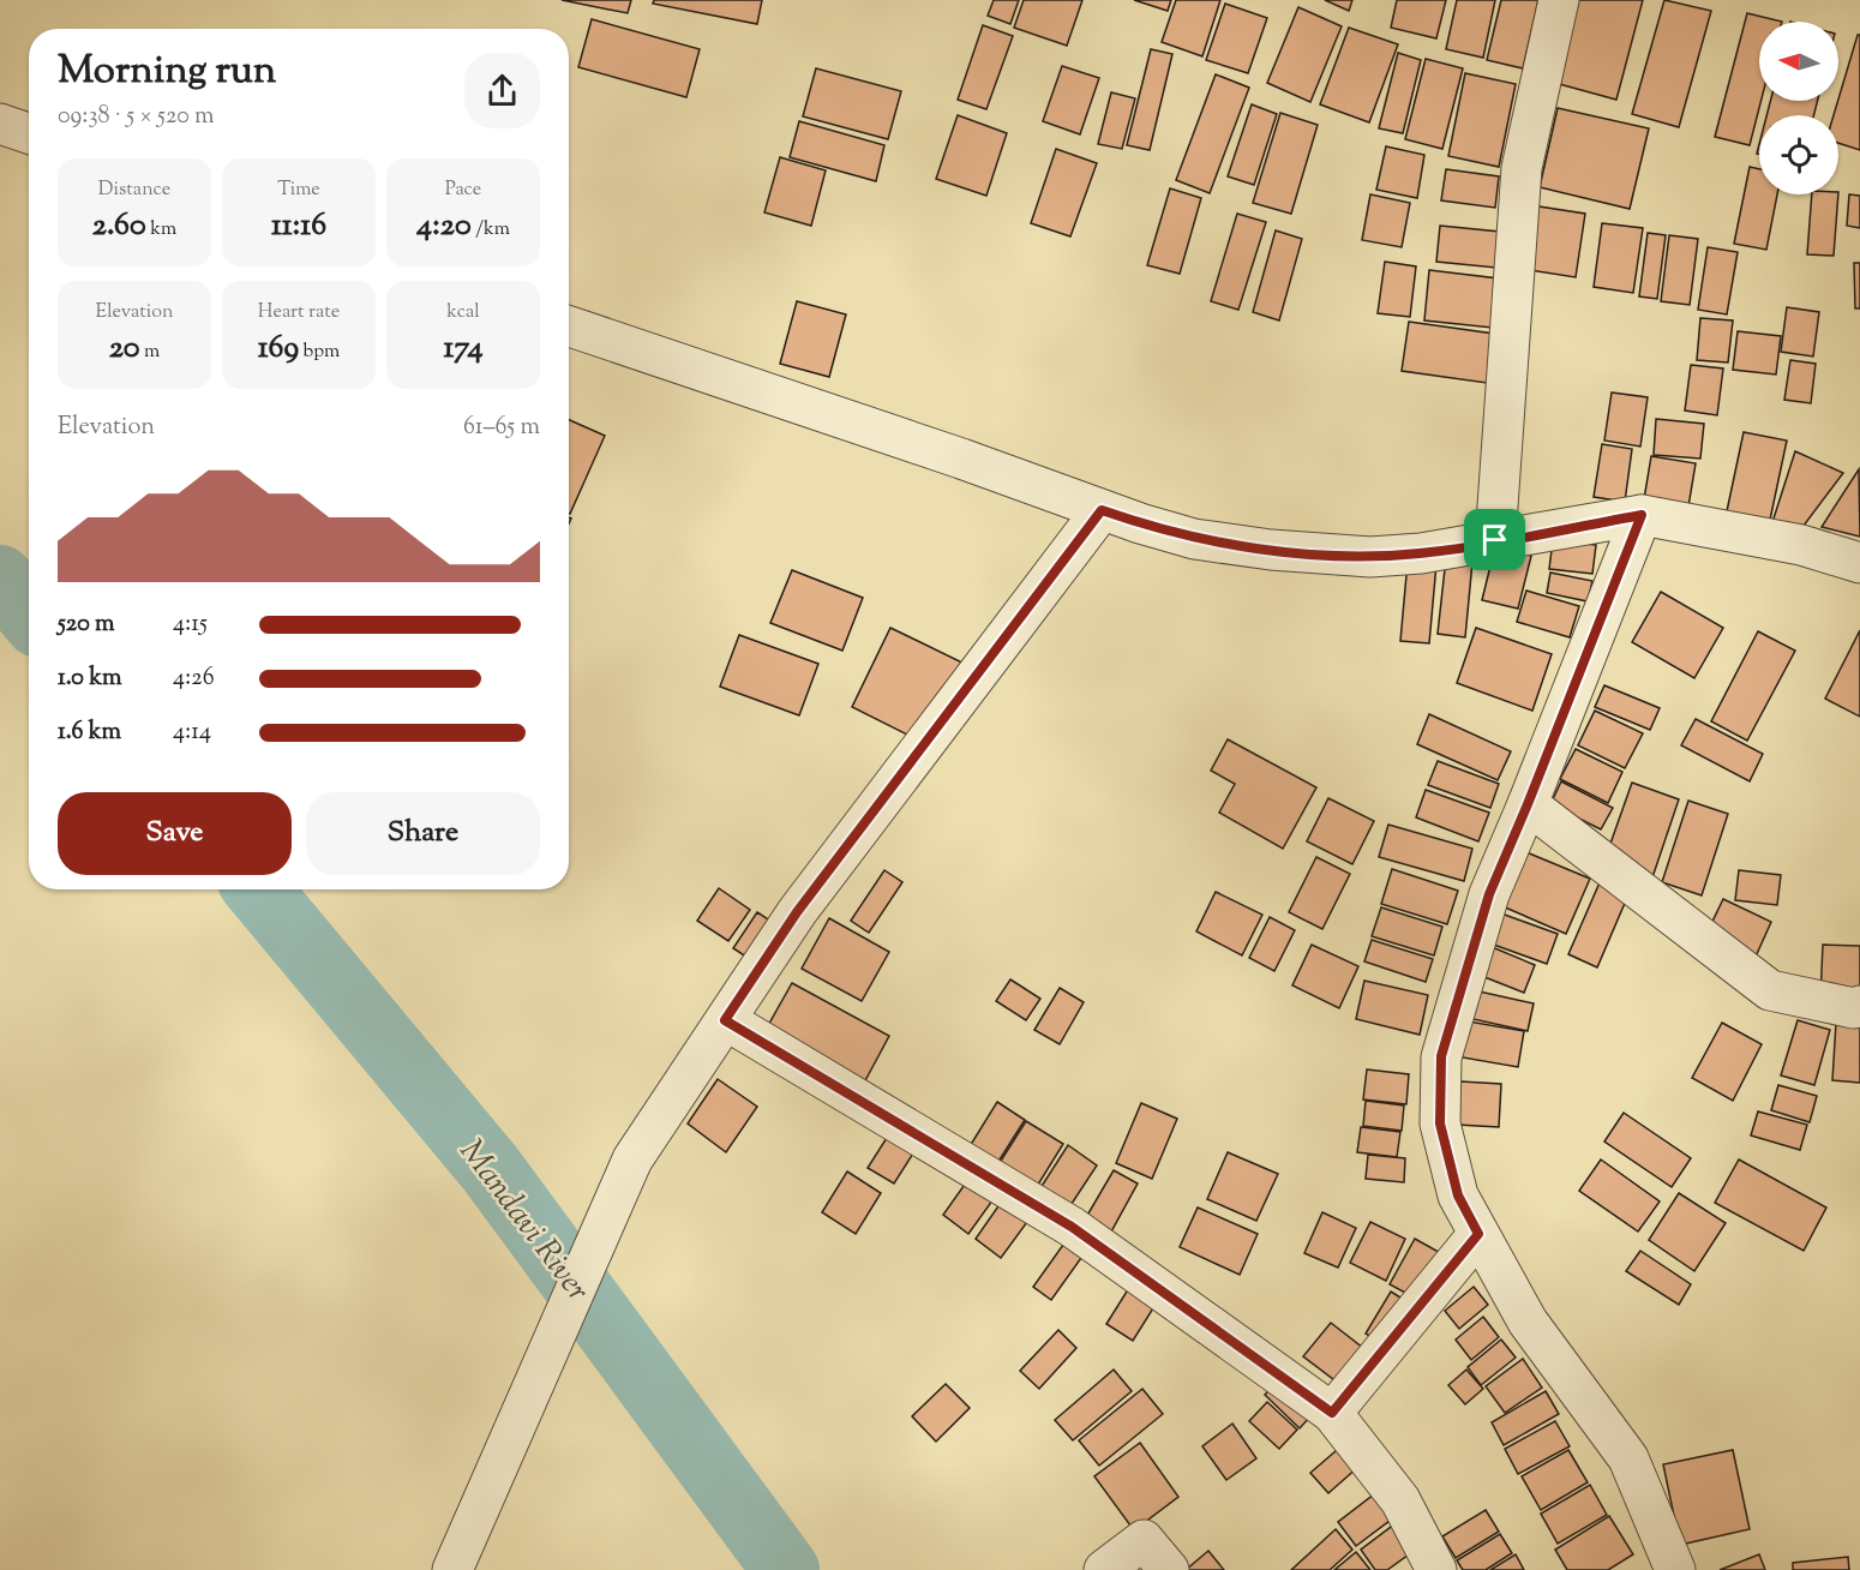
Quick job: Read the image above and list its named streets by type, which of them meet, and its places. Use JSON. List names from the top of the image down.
{
  "water": ["Mandavi River"],
  "north": "left",
  "page": {
    "heading": ["Morning run", "09:38 · 5 × 520 m"],
    "stats": [
      ["Distance", "2.60 km"],
      ["Time", "11:16"],
      ["Pace", "4:20 /km"],
      ["Elevation", "20 m"],
      ["Heart rate", "169 bpm"],
      ["kcal", "174"]
    ],
    "chart": ["Elevation", "61–65 m"],
    "list": [
      {
        "name": "520 m",
        "note": "4:15"
      },
      {
        "name": "1.0 km",
        "note": "4:26"
      },
      {
        "name": "1.6 km",
        "note": "4:14"
      }
    ],
    "buttons": ["Save", "Share"]
  }
}
